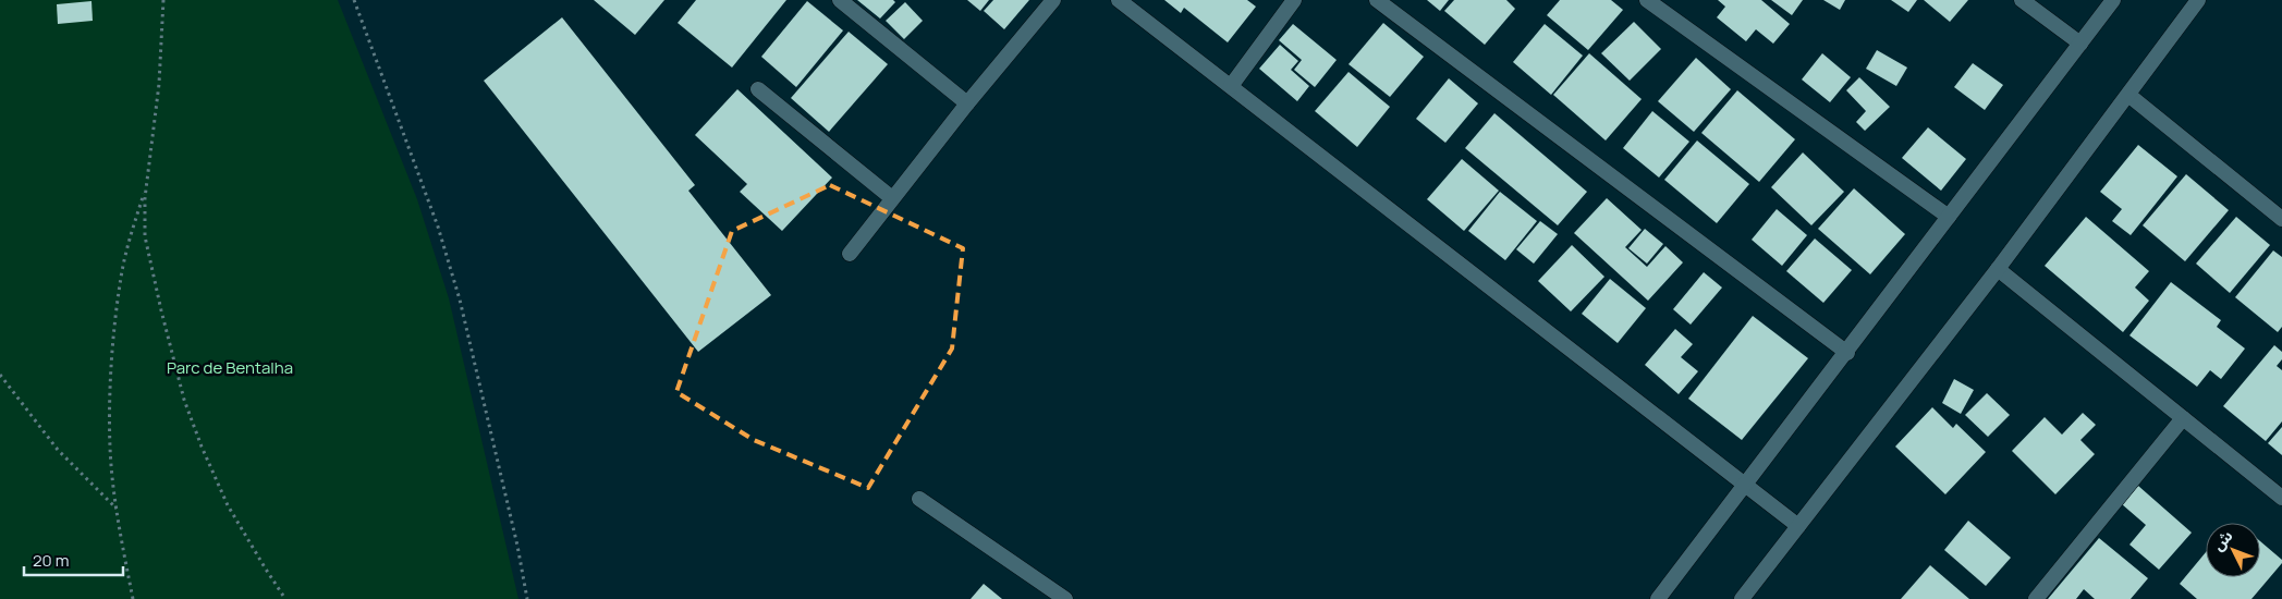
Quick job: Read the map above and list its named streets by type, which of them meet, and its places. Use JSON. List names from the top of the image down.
{
  "parks": ["Parc de Bentalha"],
  "scale_bar": "20 m",
  "north": "top left"
}
